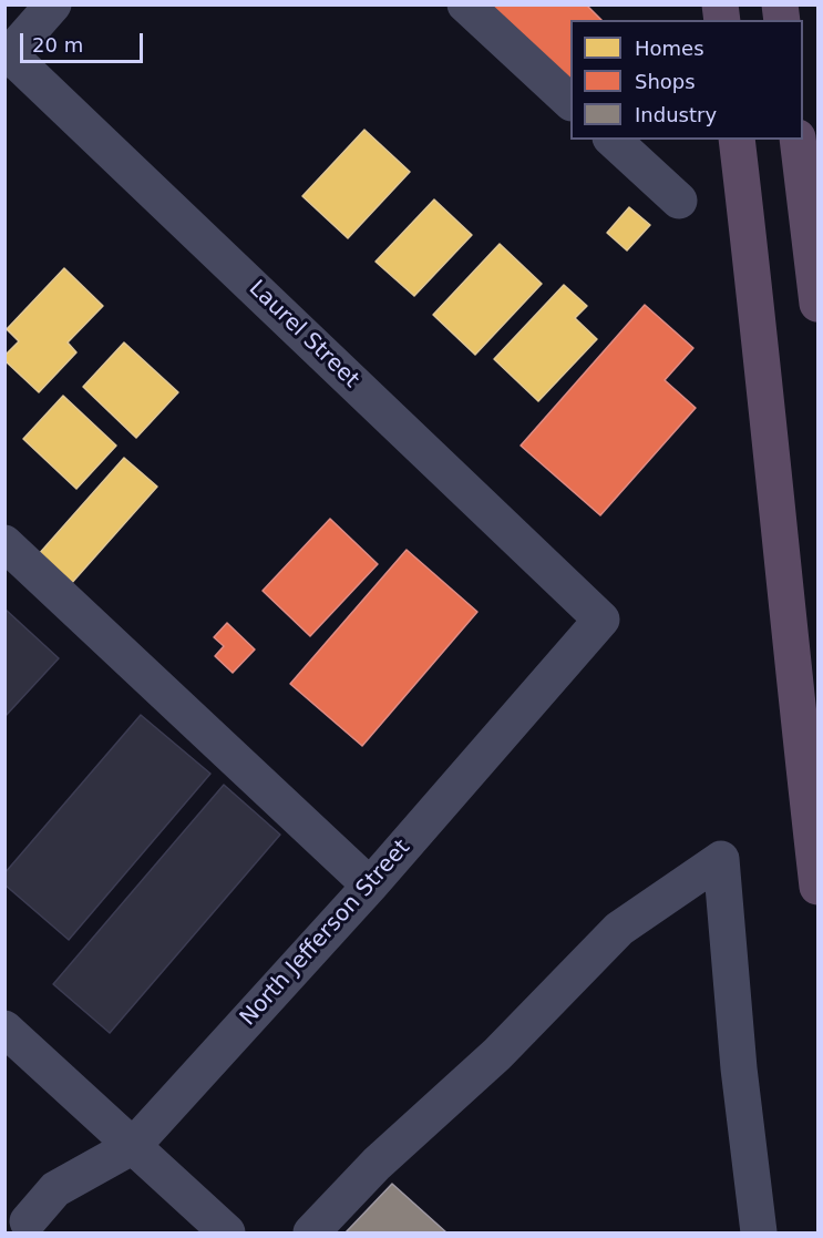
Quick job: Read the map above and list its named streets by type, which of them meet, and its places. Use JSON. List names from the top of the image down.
{
  "streets": {
    "street": ["Laurel Street", "North Jefferson Street"]
  },
  "crossings": [
    ["Laurel Street", "North Jefferson Street"]
  ],
  "legend": ["Homes", "Shops", "Industry"],
  "scale_bar": "20 m"
}
